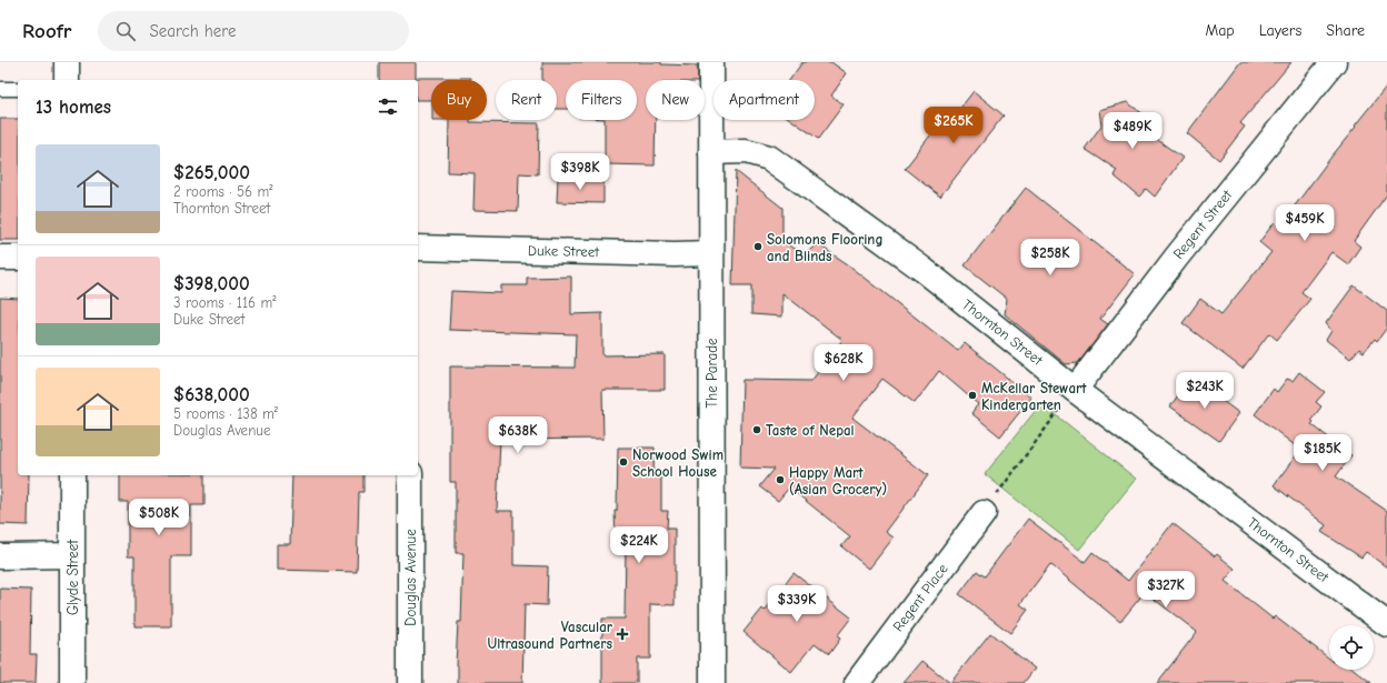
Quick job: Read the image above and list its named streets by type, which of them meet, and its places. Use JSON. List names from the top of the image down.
{
  "streets": {
    "street": [
      "Regent Street",
      "Duke Street",
      "Thornton Street",
      "The Parade",
      "Glyde Street",
      "Douglas Avenue",
      "Regent Place"
    ]
  },
  "crossings": [
    ["Regent Street", "Thornton Street"],
    ["Duke Street", "The Parade"],
    ["Thornton Street", "The Parade"]
  ],
  "places": {
    "other": [
      "Solomons Flooring and Blinds",
      "McKellar Stewart Kindergarten",
      "Taste of Nepal",
      "Norwood Swim School House",
      "Happy Mart (Asian Grocery)"
    ],
    "health": ["Vascular Ultrasound Partners"]
  },
  "page": {
    "header": "Roofr",
    "search": "Search here",
    "nav": ["Map", "Layers", "Share"],
    "chip": [
      "Buy",
      "Rent",
      "Filters",
      "New",
      "Apartment"
    ],
    "heading": "13 homes",
    "price": [
      "$265K",
      "$489K",
      "$398K",
      "$459K",
      "$258K",
      "$628K",
      "$243K",
      "$638K",
      "$185K",
      "$508K",
      "$224K",
      "$327K",
      "$339K"
    ],
    "list": [
      {
        "name": "$265,000",
        "note": "2 rooms · 56 m² · Thornton Street"
      },
      {
        "name": "$398,000",
        "note": "3 rooms · 116 m² · Duke Street"
      },
      {
        "name": "$638,000",
        "note": "5 rooms · 138 m² · Douglas Avenue"
      }
    ]
  }
}
